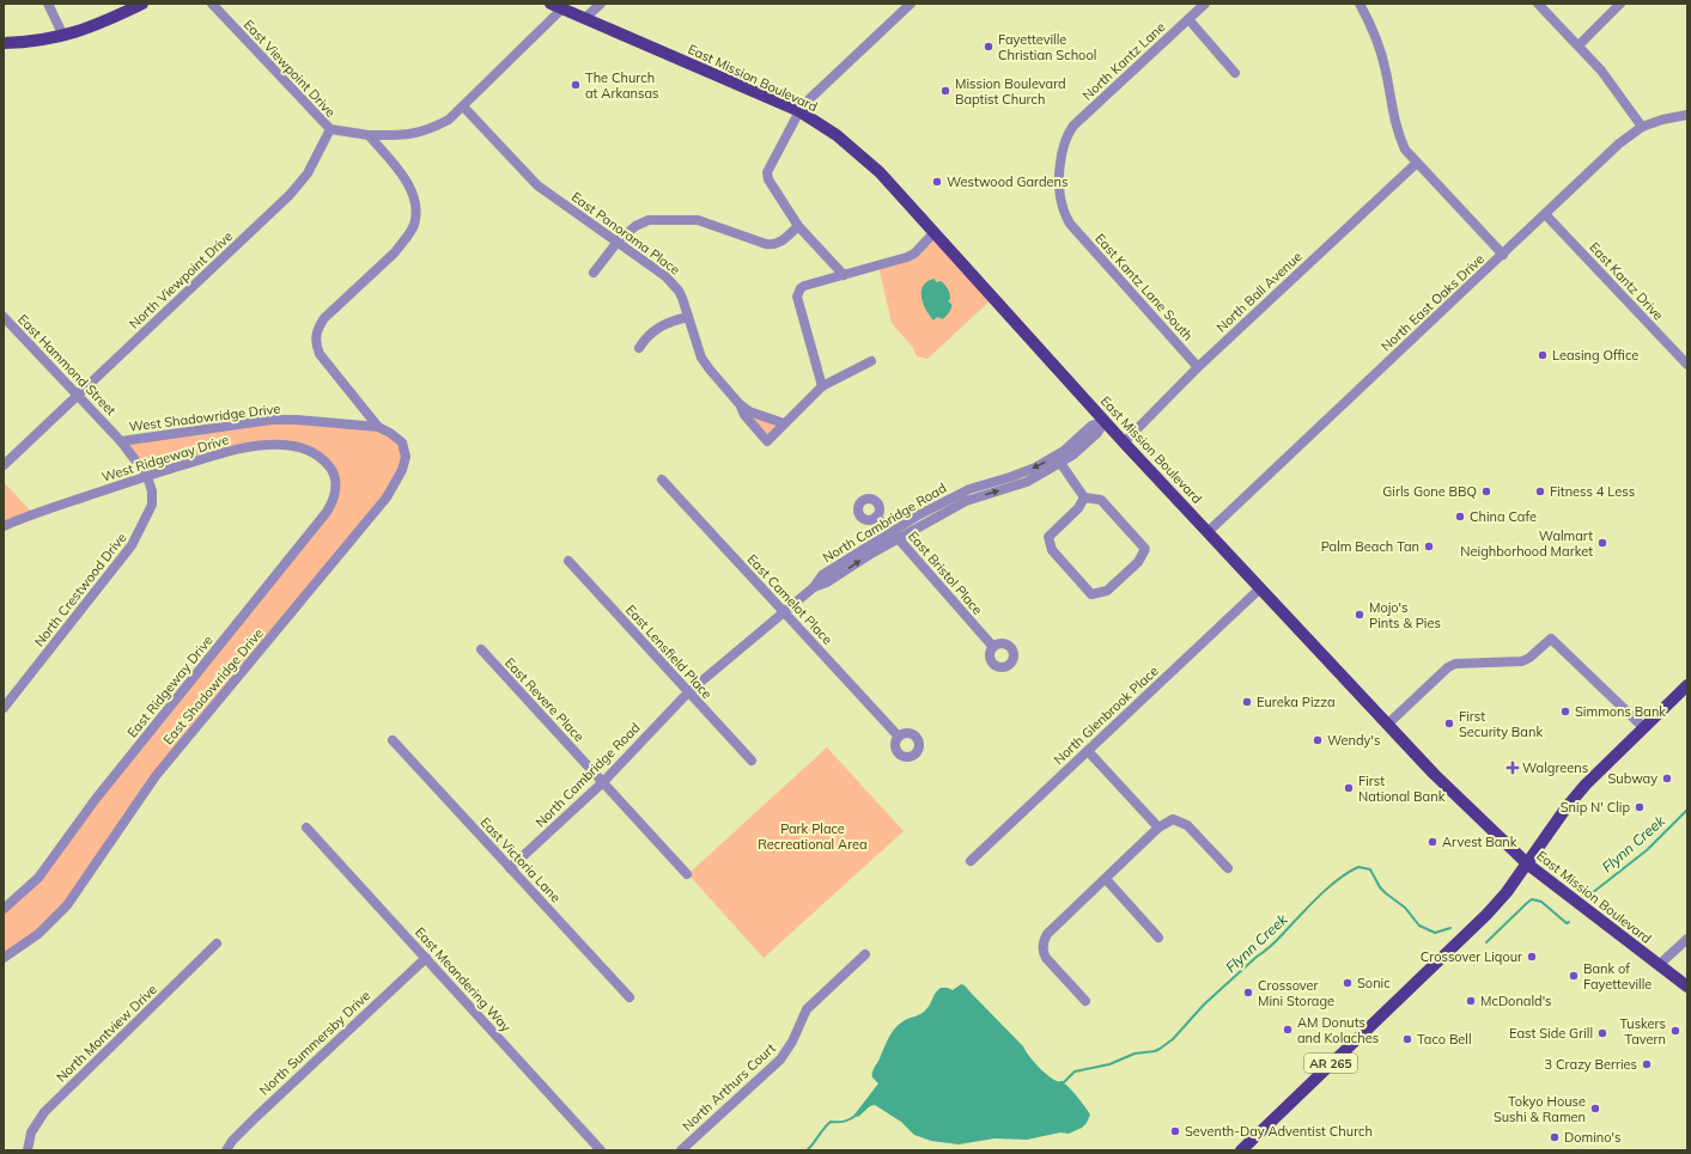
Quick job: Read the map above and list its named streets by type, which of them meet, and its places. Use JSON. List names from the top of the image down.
{
  "streets": {
    "main road": ["East Mission Boulevard", "AR 265"],
    "street": [
      "North Kantz Lane",
      "East Viewpoint Drive",
      "East Panorama Place",
      "North Viewpoint Drive",
      "East Kantz Drive",
      "East Kantz Lane South",
      "North Ball Avenue",
      "North East Oaks Drive",
      "East Hammond Street",
      "West Shadowridge Drive",
      "West Ridgeway Drive",
      "North Cambridge Road",
      "East Bristol Place",
      "North Crestwood Drive",
      "East Camelot Place",
      "East Lensfield Place",
      "East Ridgeway Drive",
      "East Shadowridge Drive",
      "East Revere Place",
      "North Glenbrook Place",
      "East Victoria Lane",
      "East Meandering Way",
      "North Montview Drive",
      "North Summersby Drive",
      "North Arthurs Court"
    ]
  },
  "crossings": [
    ["North Kantz Lane", "East Kantz Lane South"],
    ["East Viewpoint Drive", "North Viewpoint Drive"],
    ["East Mission Boulevard", "North Ball Avenue"],
    ["East Mission Boulevard", "North East Oaks Drive"],
    ["East Mission Boulevard", "North Cambridge Road"],
    ["East Mission Boulevard", "North Glenbrook Place"],
    ["East Mission Boulevard", "AR 265"],
    ["North Viewpoint Drive", "East Hammond Street"],
    ["East Kantz Drive", "North East Oaks Drive"],
    ["East Kantz Lane South", "North Ball Avenue"],
    ["East Hammond Street", "West Shadowridge Drive"],
    ["East Hammond Street", "West Ridgeway Drive"],
    ["East Hammond Street", "North Crestwood Drive"],
    ["West Shadowridge Drive", "East Shadowridge Drive"],
    ["West Ridgeway Drive", "North Crestwood Drive"],
    ["West Ridgeway Drive", "East Ridgeway Drive"],
    ["North Cambridge Road", "East Bristol Place"],
    ["North Cambridge Road", "East Camelot Place"],
    ["North Cambridge Road", "East Lensfield Place"],
    ["North Cambridge Road", "East Revere Place"],
    ["North Cambridge Road", "East Victoria Lane"],
    ["East Meandering Way", "North Summersby Drive"]
  ],
  "water": ["Flynn Creek"],
  "parks": ["Park Place Recreational Area"],
  "places": {
    "other": [
      "Fayetteville Christian School",
      "The Church at Arkansas",
      "Mission Boulevard Baptist Church",
      "Westwood Gardens",
      "Leasing Office",
      "Girls Gone BBQ",
      "Fitness 4 Less",
      "China Cafe",
      "Walmart Neighborhood Market",
      "Palm Beach Tan",
      "Mojo's Pints & Pies",
      "Eureka Pizza",
      "Simmons Bank",
      "First Security Bank",
      "Wendy's",
      "Subway",
      "First National Bank",
      "Snip N' Clip",
      "Arvest Bank",
      "Crossover Liqour",
      "Bank of Fayetteville",
      "Sonic",
      "Crossover Mini Storage",
      "McDonald's",
      "AM Donuts and Kolaches",
      "Tuskers Tavern",
      "East Side Grill",
      "Taco Bell",
      "3 Crazy Berries",
      "Tokyo House Sushi & Ramen",
      "Seventh-Day Adventist Church",
      "Domino's"
    ],
    "health": ["Walgreens"]
  }
}
